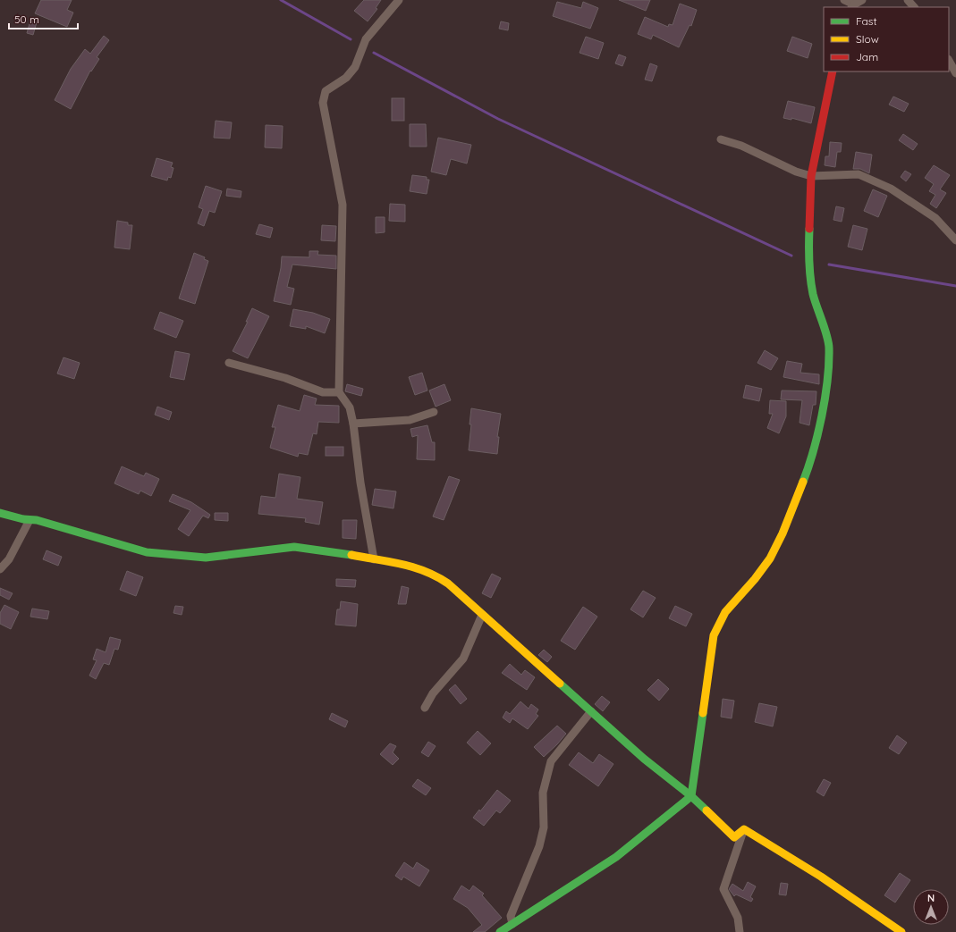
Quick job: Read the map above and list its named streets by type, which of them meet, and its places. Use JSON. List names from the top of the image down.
{
  "legend": ["Fast", "Slow", "Jam"],
  "scale_bar": "50 m",
  "north": "top"
}
